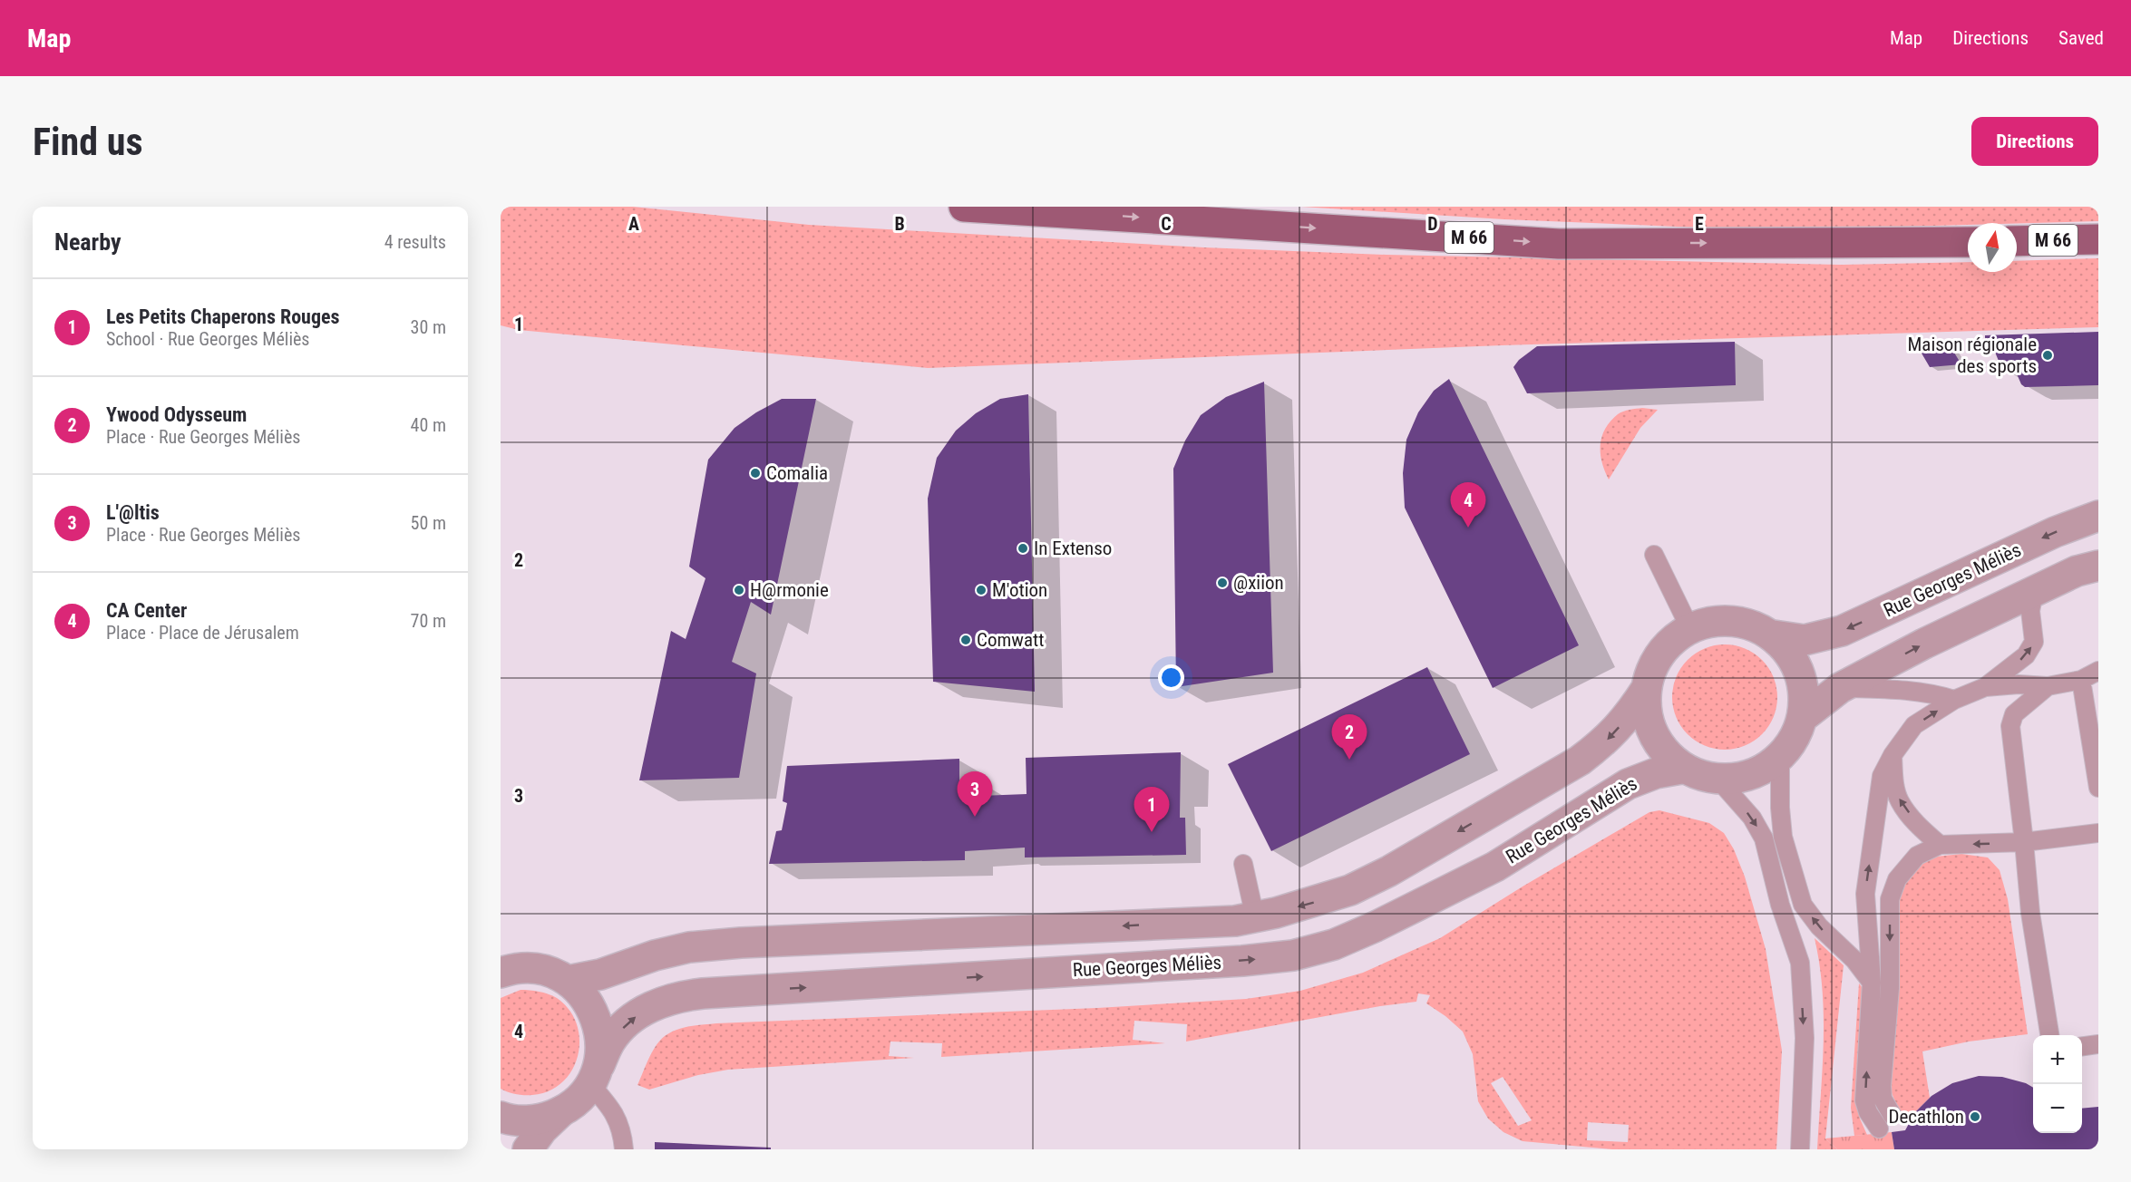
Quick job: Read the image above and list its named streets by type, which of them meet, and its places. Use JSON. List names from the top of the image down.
{
  "streets": {
    "main road": ["M 66"],
    "street": ["Rue Georges Méliès"]
  },
  "places": [
    "Maison régionale des sports",
    "Comalia",
    "In Extenso",
    "@xiion",
    "H@rmonie",
    "M'otion",
    "Comwatt",
    "Decathlon"
  ],
  "north": "top",
  "page": {
    "header": "Map",
    "nav": ["Map", "Directions", "Saved"],
    "buttons": "Directions",
    "title": "Find us",
    "heading": ["Nearby", "4 results"],
    "list": [
      {
        "mark": "1",
        "name": "Les Petits Chaperons Rouges",
        "note": "School · Rue Georges Méliès",
        "value": "30 m"
      },
      {
        "mark": "2",
        "name": "Ywood Odysseum",
        "note": "Place · Rue Georges Méliès",
        "value": "40 m"
      },
      {
        "mark": "3",
        "name": "L'@ltis",
        "note": "Place · Rue Georges Méliès",
        "value": "50 m"
      },
      {
        "mark": "4",
        "name": "CA Center",
        "note": "Place · Place de Jérusalem",
        "value": "70 m"
      }
    ],
    "pins": [
      "4",
      "2",
      "3",
      "1"
    ],
    "map_buttons": ["+", "−"]
  },
  "grid": {
    "columns": [
      "A",
      "B",
      "C",
      "D",
      "E"
    ],
    "rows": [
      "1",
      "2",
      "3",
      "4"
    ]
  }
}
